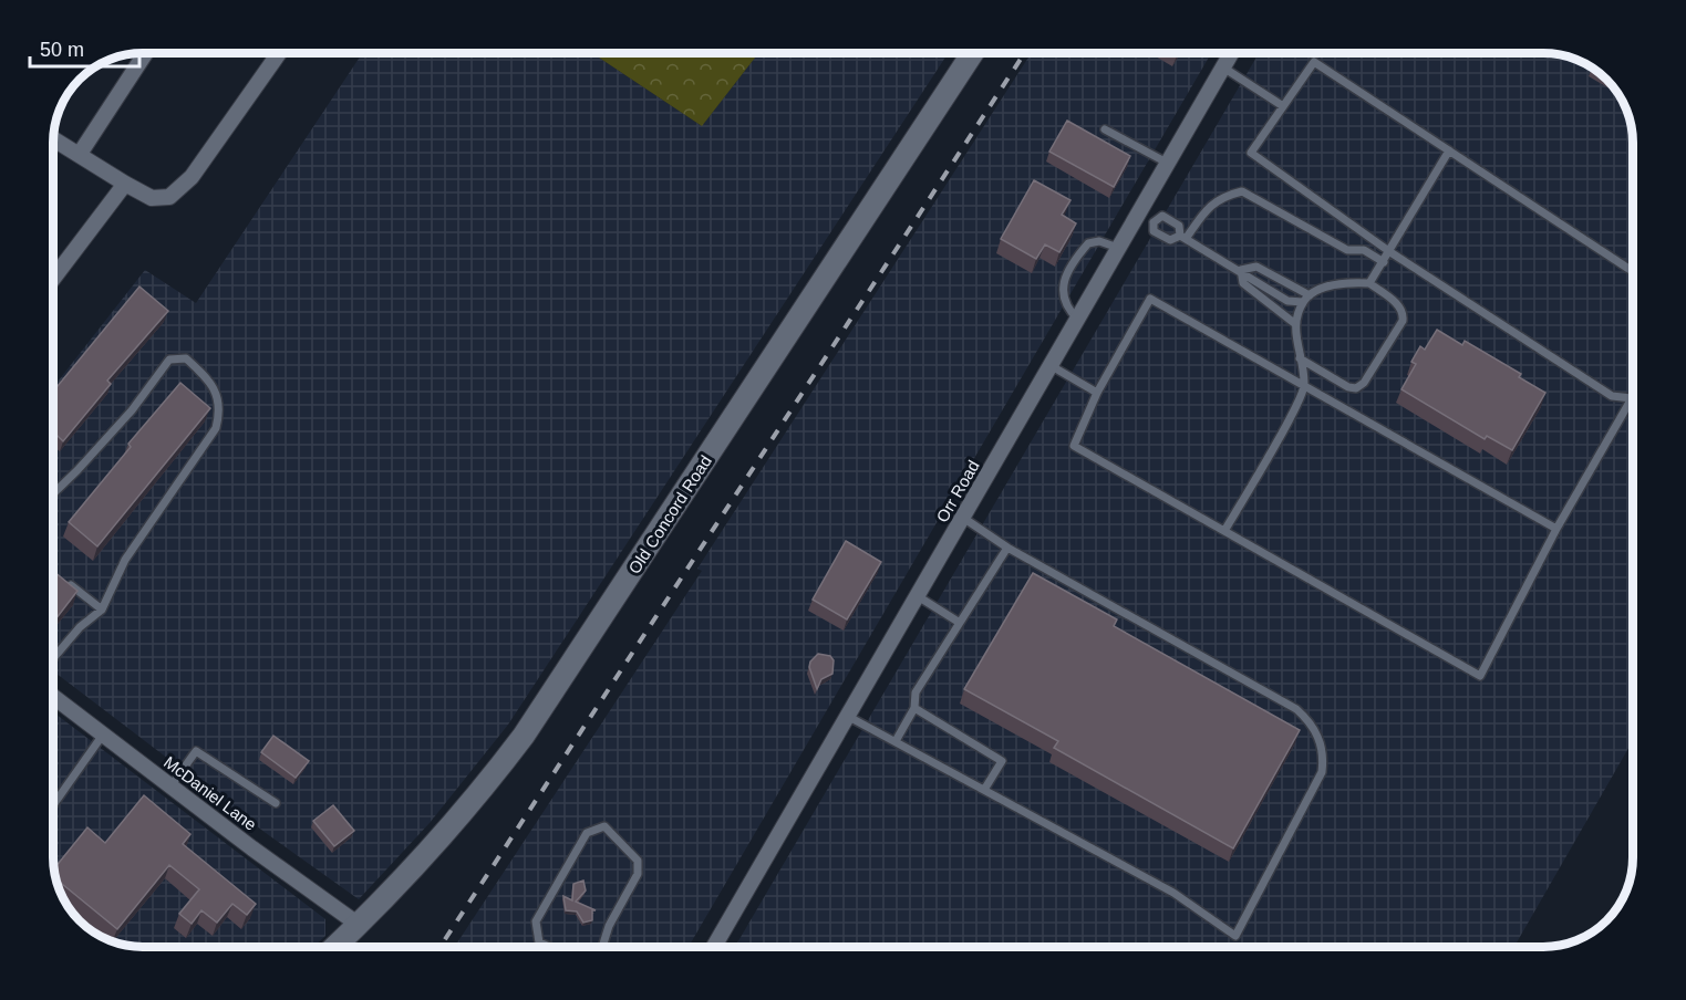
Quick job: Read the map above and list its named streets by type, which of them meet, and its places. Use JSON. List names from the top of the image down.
{
  "streets": {
    "street": ["Orr Road", "Old Concord Road", "McDaniel Lane"]
  },
  "crossings": [
    ["Old Concord Road", "McDaniel Lane"]
  ],
  "scale_bar": "50 m"
}
